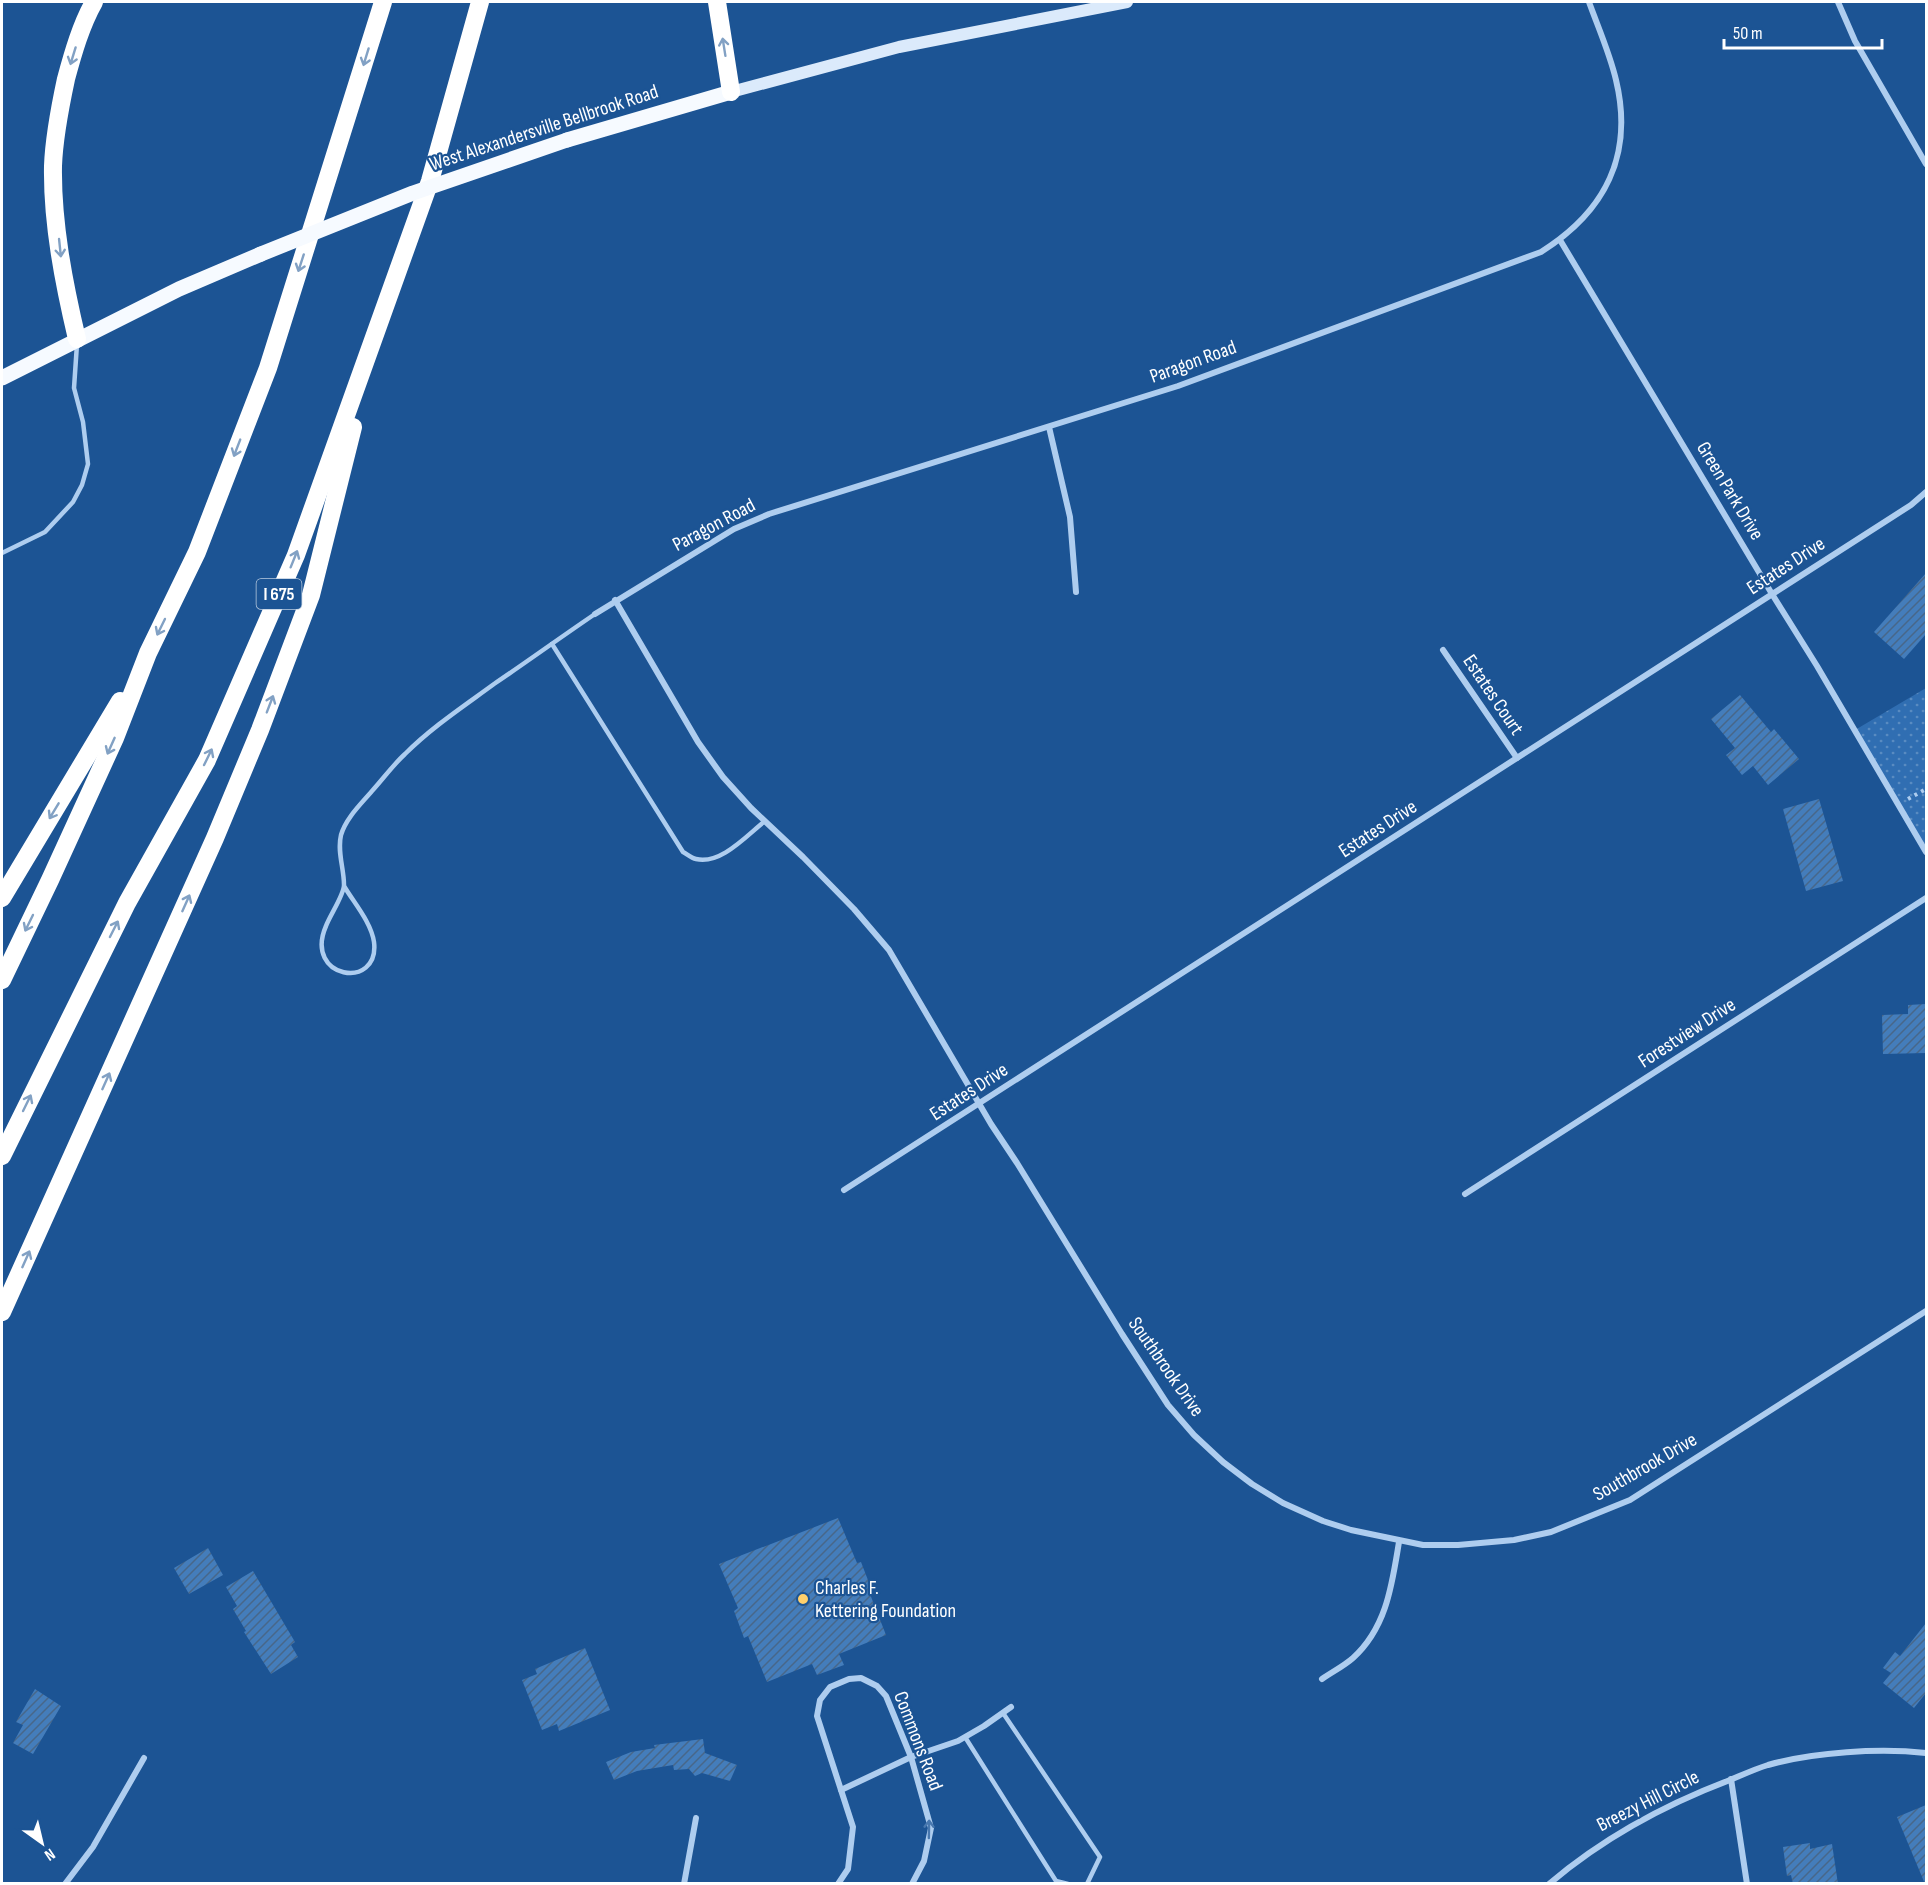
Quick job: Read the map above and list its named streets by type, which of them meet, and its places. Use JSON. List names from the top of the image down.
{
  "streets": {
    "highway": ["I 675"],
    "main road": ["West Alexandersville Bellbrook Road"],
    "street": [
      "Paragon Road",
      "Green Park Drive",
      "Estates Drive",
      "Estates Court",
      "Forestview Drive",
      "Southbrook Drive",
      "Commons Road",
      "Breezy Hill Circle"
    ]
  },
  "crossings": [
    ["Paragon Road", "Green Park Drive"],
    ["Paragon Road", "Southbrook Drive"],
    ["Green Park Drive", "Estates Drive"],
    ["Estates Drive", "Estates Court"],
    ["Estates Drive", "Southbrook Drive"]
  ],
  "places": ["Charles F. Kettering Foundation"],
  "scale_bar": "50 m",
  "north": "bottom right"
}
